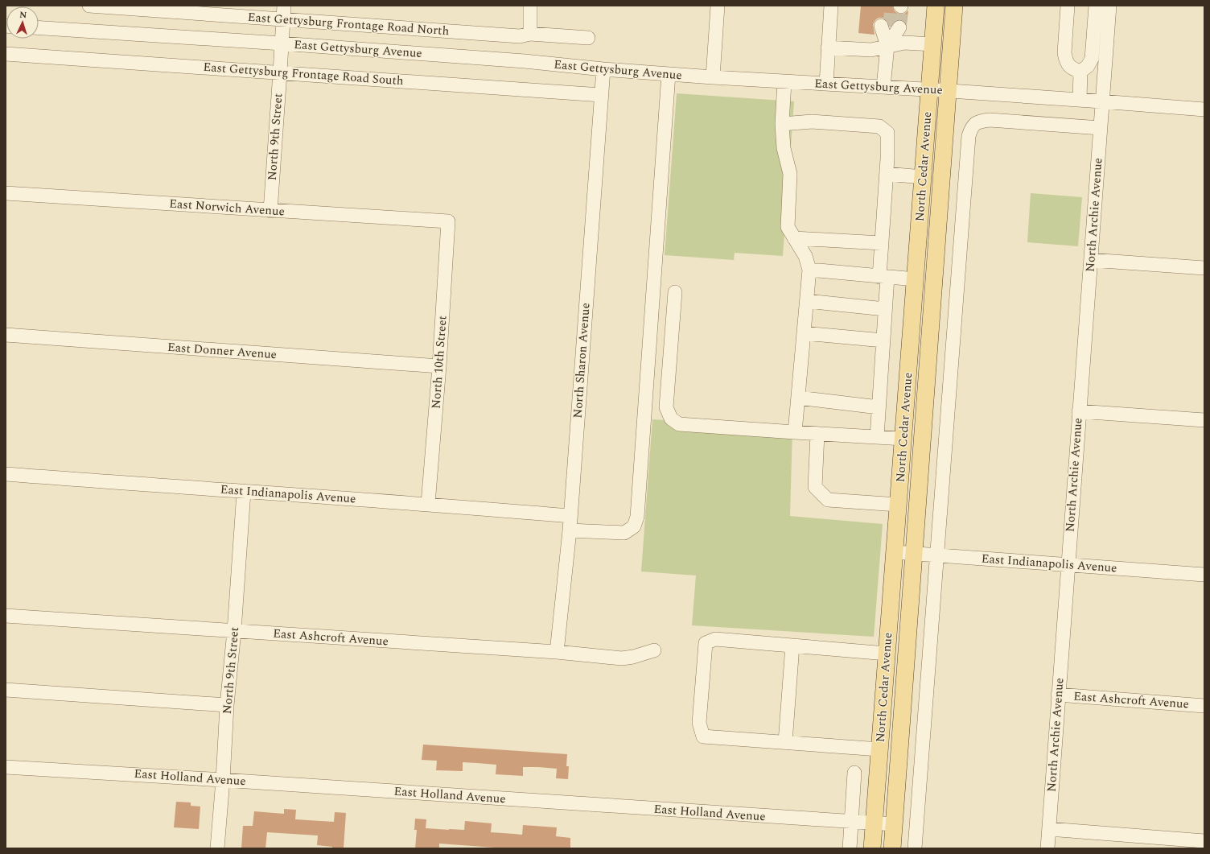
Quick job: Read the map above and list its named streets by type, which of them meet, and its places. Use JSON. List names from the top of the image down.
{
  "streets": {
    "main road": ["North Cedar Avenue"],
    "street": [
      "East Gettysburg Frontage Road North",
      "East Gettysburg Avenue",
      "East Gettysburg Frontage Road South",
      "North 9th Street",
      "East Norwich Avenue",
      "North Archie Avenue",
      "East Donner Avenue",
      "North Sharon Avenue",
      "North 10th Street",
      "East Indianapolis Avenue",
      "East Ashcroft Avenue",
      "East Holland Avenue"
    ]
  },
  "crossings": [
    ["East Gettysburg Frontage Road North", "North 9th Street"],
    ["East Gettysburg Avenue", "North 9th Street"],
    ["East Gettysburg Avenue", "North Cedar Avenue"],
    ["East Gettysburg Avenue", "North Archie Avenue"],
    ["East Gettysburg Avenue", "North Sharon Avenue"],
    ["East Gettysburg Frontage Road South", "North 9th Street"],
    ["East Gettysburg Frontage Road South", "North Sharon Avenue"],
    ["North 9th Street", "East Norwich Avenue"],
    ["North 9th Street", "East Indianapolis Avenue"],
    ["North 9th Street", "East Ashcroft Avenue"],
    ["North 9th Street", "East Holland Avenue"],
    ["North Cedar Avenue", "East Indianapolis Avenue"],
    ["North Cedar Avenue", "East Holland Avenue"],
    ["East Norwich Avenue", "North 10th Street"],
    ["North Archie Avenue", "East Indianapolis Avenue"],
    ["North Archie Avenue", "East Ashcroft Avenue"],
    ["East Donner Avenue", "North 10th Street"],
    ["North Sharon Avenue", "East Indianapolis Avenue"],
    ["North Sharon Avenue", "East Ashcroft Avenue"],
    ["North 10th Street", "East Indianapolis Avenue"]
  ],
  "north": "top"
}
